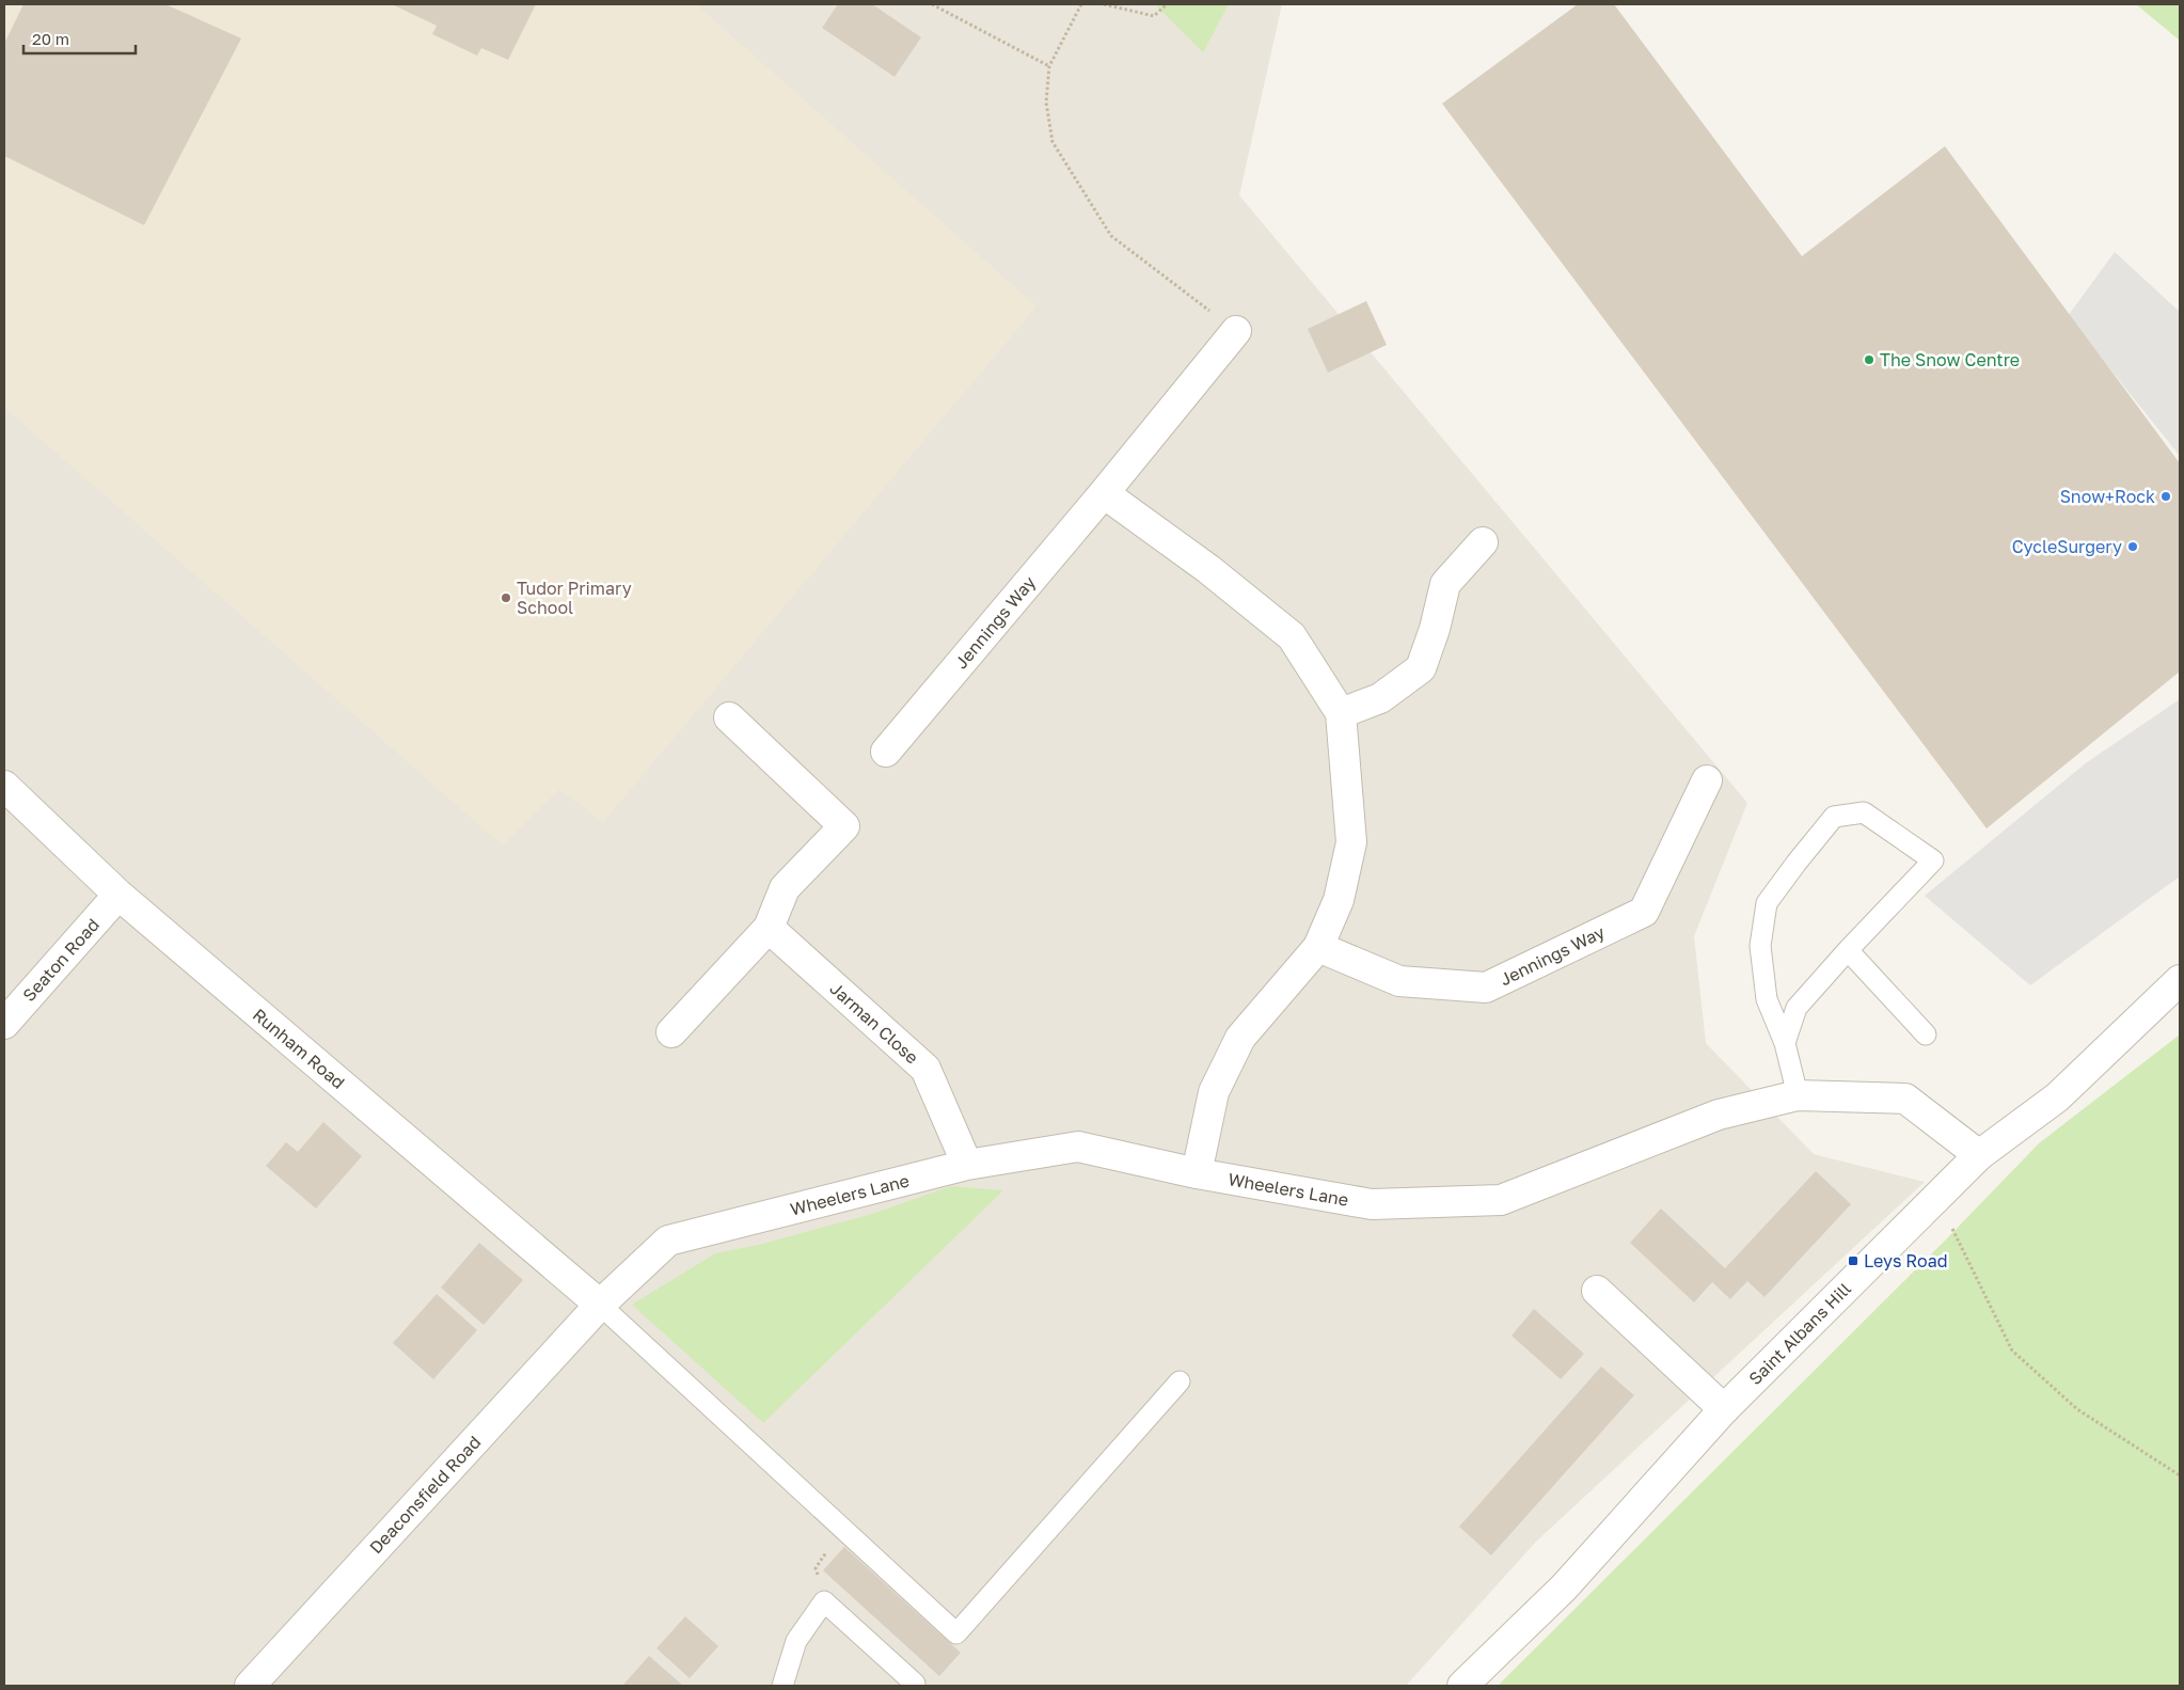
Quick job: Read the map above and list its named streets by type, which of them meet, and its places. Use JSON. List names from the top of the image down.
{
  "streets": {
    "street": [
      "Jennings Way",
      "Seaton Road",
      "Jarman Close",
      "Runham Road",
      "Wheelers Lane",
      "Saint Albans Hill",
      "Deaconsfield Road"
    ]
  },
  "crossings": [
    ["Seaton Road", "Runham Road"],
    ["Jarman Close", "Wheelers Lane"],
    ["Runham Road", "Wheelers Lane"],
    ["Runham Road", "Deaconsfield Road"],
    ["Wheelers Lane", "Saint Albans Hill"],
    ["Wheelers Lane", "Deaconsfield Road"]
  ],
  "places": {
    "other": [
      "The Snow Centre",
      "Snow+Rock",
      "CycleSurgery",
      "Tudor Primary School"
    ],
    "transit": ["Leys Road"]
  },
  "scale_bar": "20 m"
}
